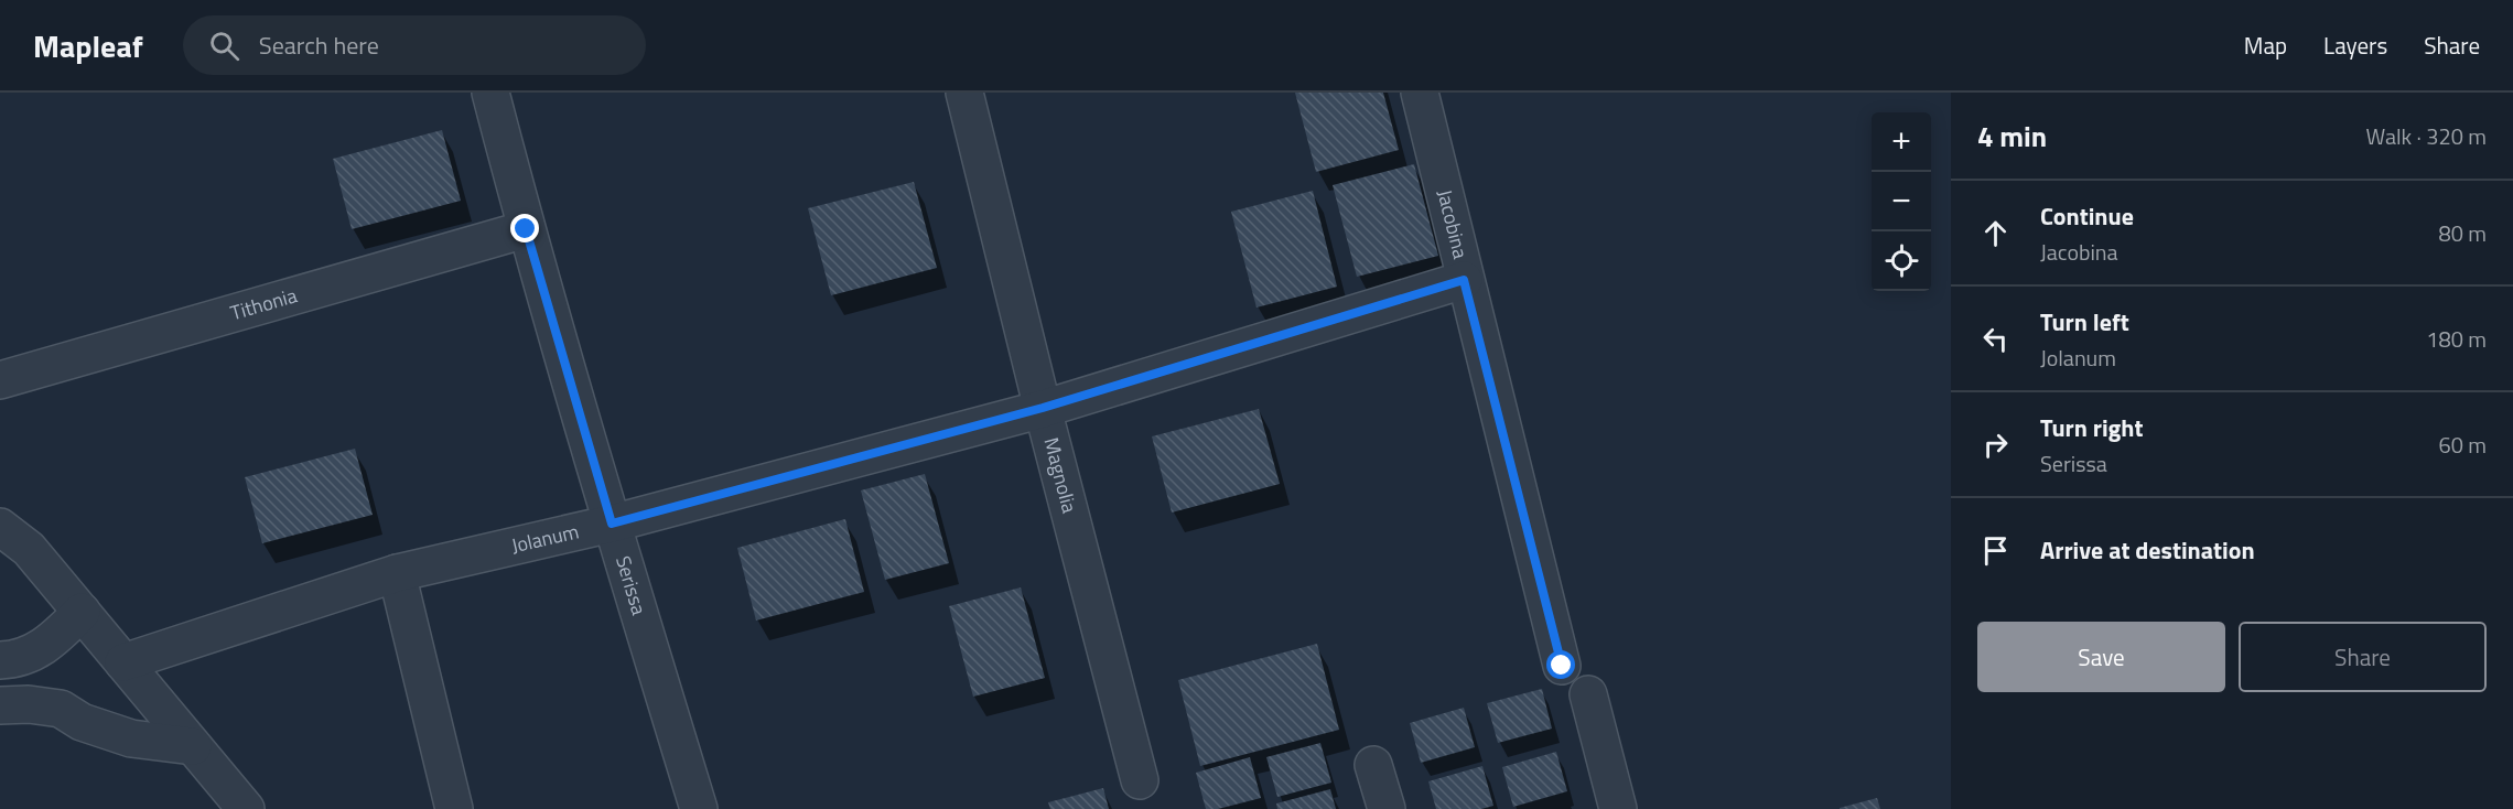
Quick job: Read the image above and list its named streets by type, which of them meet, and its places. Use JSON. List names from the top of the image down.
{
  "streets": {
    "street": [
      "Jacobina",
      "Tithonia",
      "Magnolia",
      "Jolanum",
      "Serissa"
    ]
  },
  "crossings": [
    ["Jacobina", "Jolanum"],
    ["Tithonia", "Serissa"],
    ["Magnolia", "Jolanum"],
    ["Jolanum", "Serissa"]
  ],
  "page": {
    "header": "Mapleaf",
    "search": "Search here",
    "nav": ["Map", "Layers", "Share"],
    "heading": ["4 min", "Walk · 320 m"],
    "map_buttons": ["+", "−"],
    "list": [
      ["Continue", "Jacobina", "80 m"],
      ["Turn left", "Jolanum", "180 m"],
      ["Turn right", "Serissa", "60 m"],
      "Arrive at destination"
    ],
    "buttons": ["Save", "Share"]
  }
}
